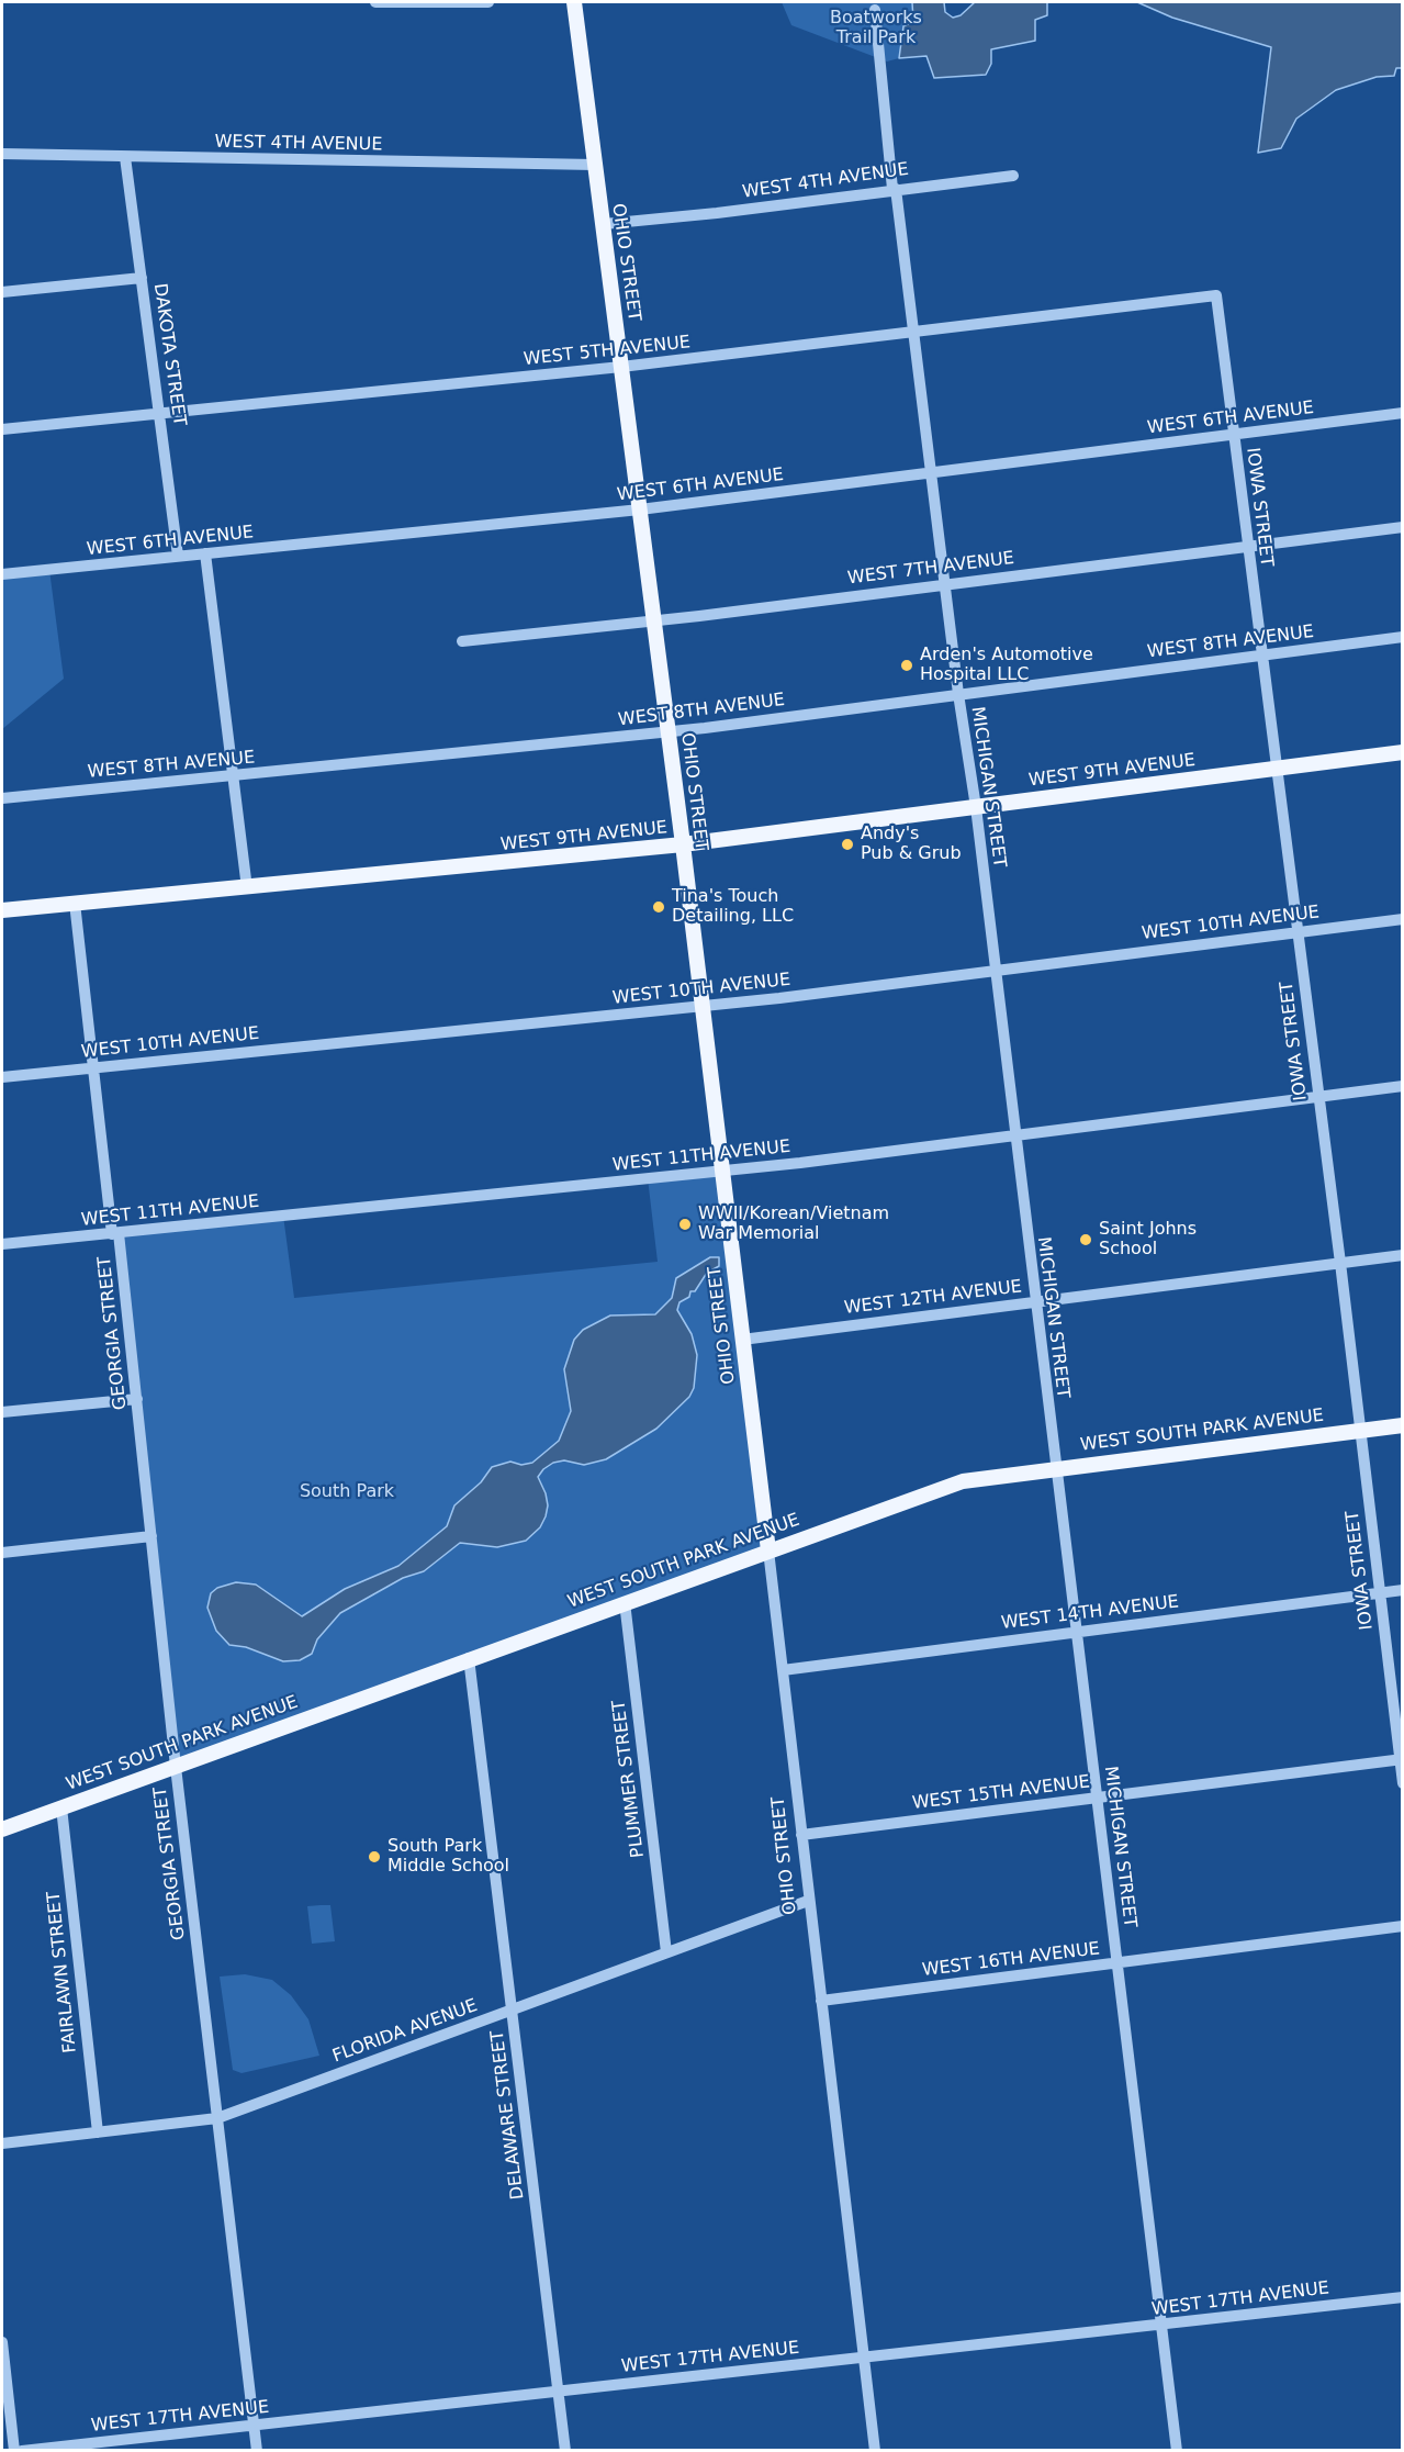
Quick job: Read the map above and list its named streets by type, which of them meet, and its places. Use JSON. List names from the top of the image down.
{
  "streets": {
    "main road": ["OHIO STREET", "WEST 9TH AVENUE", "WEST SOUTH PARK AVENUE"],
    "street": [
      "WEST 4TH AVENUE",
      "WEST 5TH AVENUE",
      "DAKOTA STREET",
      "WEST 6TH AVENUE",
      "IOWA STREET",
      "WEST 7TH AVENUE",
      "WEST 8TH AVENUE",
      "MICHIGAN STREET",
      "WEST 10TH AVENUE",
      "WEST 11TH AVENUE",
      "WEST 12TH AVENUE",
      "GEORGIA STREET",
      "WEST 14TH AVENUE",
      "PLUMMER STREET",
      "WEST 15TH AVENUE",
      "WEST 16TH AVENUE",
      "FAIRLAWN STREET",
      "FLORIDA AVENUE",
      "DELAWARE STREET",
      "WEST 17TH AVENUE"
    ]
  },
  "crossings": [
    ["WEST 4TH AVENUE", "OHIO STREET"],
    ["WEST 4TH AVENUE", "DAKOTA STREET"],
    ["WEST 4TH AVENUE", "MICHIGAN STREET"],
    ["OHIO STREET", "WEST 5TH AVENUE"],
    ["OHIO STREET", "WEST 6TH AVENUE"],
    ["OHIO STREET", "WEST 7TH AVENUE"],
    ["OHIO STREET", "WEST 8TH AVENUE"],
    ["OHIO STREET", "WEST 9TH AVENUE"],
    ["OHIO STREET", "WEST 10TH AVENUE"],
    ["OHIO STREET", "WEST 11TH AVENUE"],
    ["OHIO STREET", "WEST 12TH AVENUE"],
    ["OHIO STREET", "WEST SOUTH PARK AVENUE"],
    ["OHIO STREET", "WEST 14TH AVENUE"],
    ["OHIO STREET", "WEST 15TH AVENUE"],
    ["OHIO STREET", "WEST 16TH AVENUE"],
    ["OHIO STREET", "FLORIDA AVENUE"],
    ["OHIO STREET", "WEST 17TH AVENUE"],
    ["WEST 5TH AVENUE", "DAKOTA STREET"],
    ["WEST 5TH AVENUE", "IOWA STREET"],
    ["WEST 5TH AVENUE", "MICHIGAN STREET"],
    ["DAKOTA STREET", "WEST 6TH AVENUE"],
    ["WEST 6TH AVENUE", "IOWA STREET"],
    ["WEST 6TH AVENUE", "MICHIGAN STREET"],
    ["IOWA STREET", "WEST 7TH AVENUE"],
    ["IOWA STREET", "WEST 8TH AVENUE"],
    ["IOWA STREET", "WEST 9TH AVENUE"],
    ["IOWA STREET", "WEST 10TH AVENUE"],
    ["IOWA STREET", "WEST 11TH AVENUE"],
    ["IOWA STREET", "WEST 12TH AVENUE"],
    ["IOWA STREET", "WEST SOUTH PARK AVENUE"],
    ["IOWA STREET", "WEST 14TH AVENUE"],
    ["IOWA STREET", "WEST 15TH AVENUE"],
    ["WEST 7TH AVENUE", "MICHIGAN STREET"],
    ["WEST 8TH AVENUE", "MICHIGAN STREET"],
    ["WEST 9TH AVENUE", "MICHIGAN STREET"],
    ["WEST 9TH AVENUE", "GEORGIA STREET"],
    ["MICHIGAN STREET", "WEST 10TH AVENUE"],
    ["MICHIGAN STREET", "WEST 11TH AVENUE"],
    ["MICHIGAN STREET", "WEST 12TH AVENUE"],
    ["MICHIGAN STREET", "WEST SOUTH PARK AVENUE"],
    ["MICHIGAN STREET", "WEST 14TH AVENUE"],
    ["MICHIGAN STREET", "WEST 15TH AVENUE"],
    ["MICHIGAN STREET", "WEST 16TH AVENUE"],
    ["MICHIGAN STREET", "WEST 17TH AVENUE"],
    ["WEST 10TH AVENUE", "GEORGIA STREET"],
    ["WEST 11TH AVENUE", "GEORGIA STREET"],
    ["GEORGIA STREET", "WEST SOUTH PARK AVENUE"],
    ["GEORGIA STREET", "FLORIDA AVENUE"],
    ["GEORGIA STREET", "WEST 17TH AVENUE"],
    ["WEST SOUTH PARK AVENUE", "PLUMMER STREET"],
    ["WEST SOUTH PARK AVENUE", "FAIRLAWN STREET"],
    ["WEST SOUTH PARK AVENUE", "DELAWARE STREET"],
    ["PLUMMER STREET", "FLORIDA AVENUE"],
    ["FAIRLAWN STREET", "FLORIDA AVENUE"],
    ["FLORIDA AVENUE", "DELAWARE STREET"],
    ["DELAWARE STREET", "WEST 17TH AVENUE"]
  ],
  "parks": ["Boatworks Trail Park", "South Park"],
  "places": [
    "Arden's Automotive Hospital LLC",
    "Andy's Pub & Grub",
    "Tina's Touch Detailing, LLC",
    "WWII/Korean/Vietnam War Memorial",
    "Saint Johns School",
    "South Park Middle School"
  ]
}
